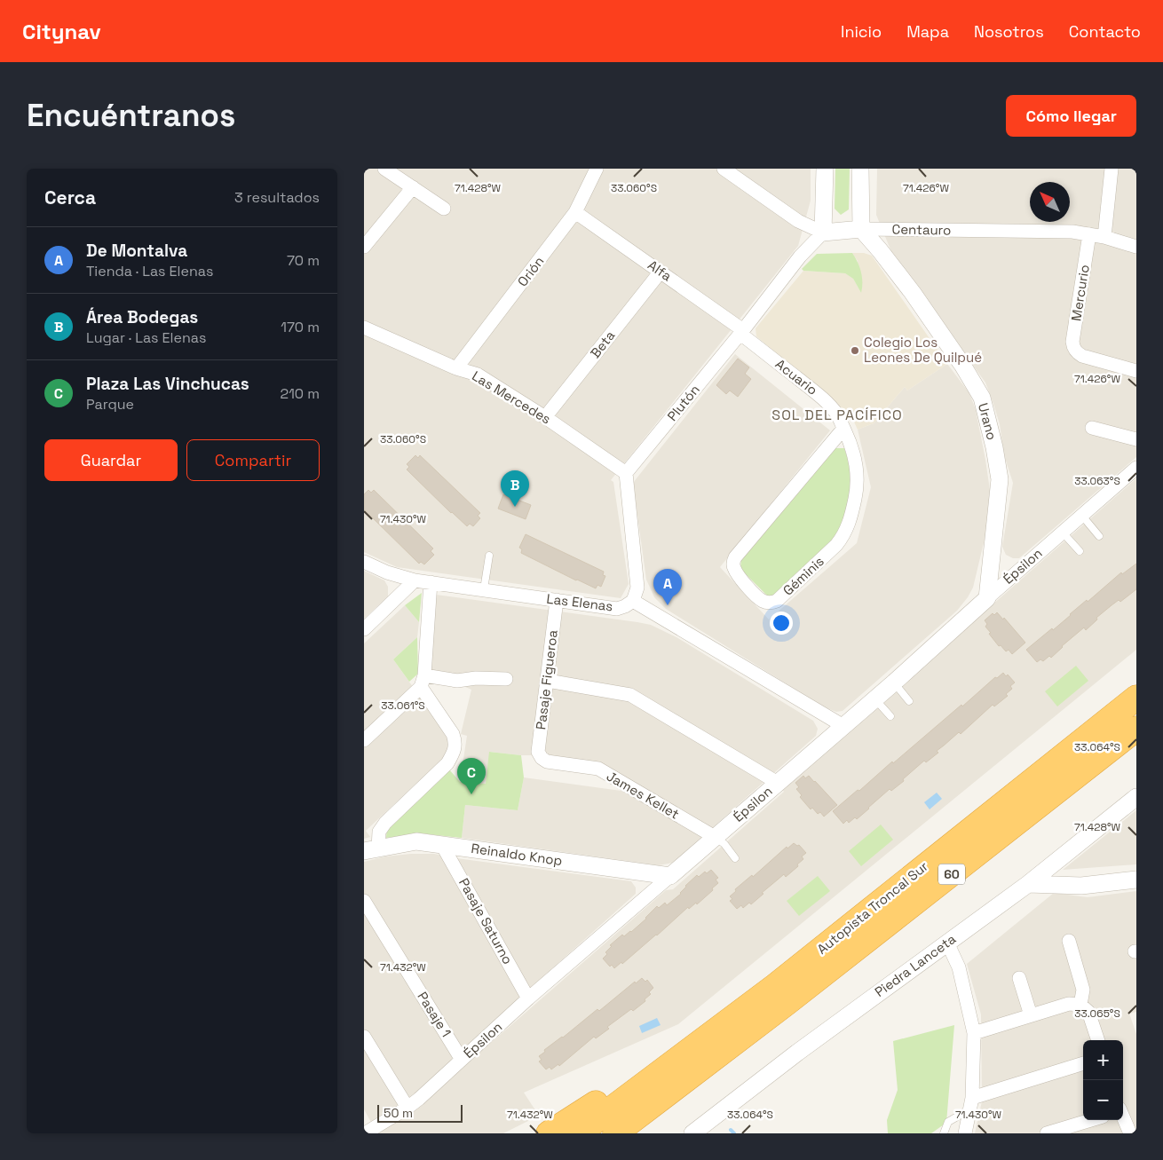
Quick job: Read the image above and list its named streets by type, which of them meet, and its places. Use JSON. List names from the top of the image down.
{
  "streets": {
    "highway": ["60", "Autopista Troncal Sur"],
    "street": [
      "Centauro",
      "Alfa",
      "Orión",
      "Mercurio",
      "Beta",
      "Acuario",
      "Las Mercedes",
      "Plutón",
      "Urano",
      "Épsilon",
      "Géminis",
      "Las Elenas",
      "Pasaje Figueroa",
      "James Kellet",
      "Reinaldo Knop",
      "Pasaje Saturno",
      "Piedra Lanceta",
      "Pasaje 1"
    ]
  },
  "crossings": [
    ["Centauro", "Mercurio"],
    ["Centauro", "Plutón"],
    ["Centauro", "Urano"],
    ["Alfa", "Orión"],
    ["Alfa", "Beta"],
    ["Alfa", "Acuario"],
    ["Alfa", "Plutón"],
    ["Orión", "Las Mercedes"],
    ["Beta", "Las Mercedes"],
    ["Acuario", "Plutón"],
    ["Acuario", "Géminis"],
    ["Las Mercedes", "Plutón"],
    ["Urano", "Épsilon"],
    ["Épsilon", "Las Elenas"],
    ["Épsilon", "James Kellet"],
    ["Épsilon", "Reinaldo Knop"],
    ["Épsilon", "Pasaje Saturno"],
    ["Épsilon", "Pasaje 1"],
    ["Las Elenas", "Pasaje Figueroa"],
    ["Pasaje Figueroa", "James Kellet"],
    ["Reinaldo Knop", "Pasaje Saturno"]
  ],
  "districts": ["SOL DEL PACÍFICO"],
  "places": ["Colegio Los Leones De Quilpué"],
  "scale_bar": "50 m",
  "north": "top left",
  "page": {
    "header": "Citynav",
    "nav": [
      "Inicio",
      "Mapa",
      "Nosotros",
      "Contacto"
    ],
    "buttons": [
      "Cómo llegar",
      ["Guardar", "Compartir"]
    ],
    "title": "Encuéntranos",
    "heading": ["Cerca", "3 resultados"],
    "list": [
      {
        "mark": "A",
        "name": "De Montalva",
        "note": "Tienda · Las Elenas",
        "value": "70 m"
      },
      {
        "mark": "B",
        "name": "Área Bodegas",
        "note": "Lugar · Las Elenas",
        "value": "170 m"
      },
      {
        "mark": "C",
        "name": "Plaza Las Vinchucas",
        "note": "Parque",
        "value": "210 m"
      }
    ],
    "pins": ["B", "A", "C"],
    "map_buttons": ["+", "−"],
    "scale": "50 m"
  },
  "coordinates": [
    "71.428°W",
    "33.060°S",
    "71.426°W",
    "33.063°S",
    "71.430°W",
    "33.061°S",
    "33.064°S",
    "71.432°W",
    "33.065°S"
  ]
}
